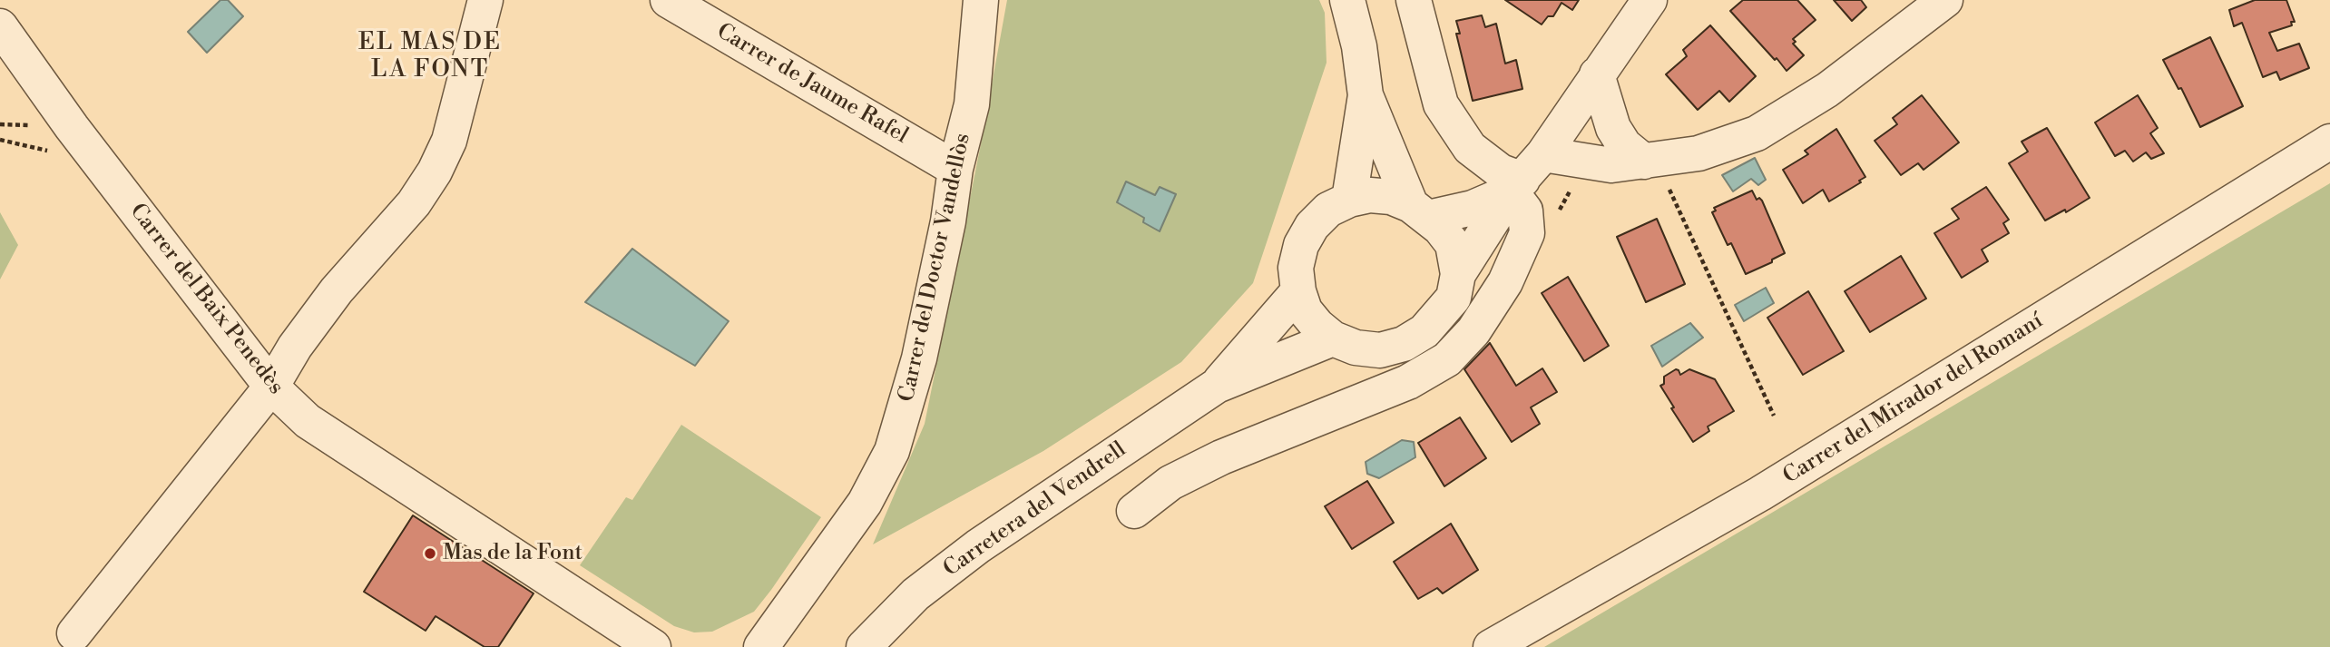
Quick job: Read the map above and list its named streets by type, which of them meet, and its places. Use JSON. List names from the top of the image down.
{
  "streets": {
    "street": [
      "Carrer de Jaume Rafel",
      "Carrer del Doctor Vandellòs",
      "Carrer del Baix Penedès",
      "Carrer del Mirador del Romaní",
      "Carretera del Vendrell"
    ]
  },
  "crossings": [
    ["Carrer de Jaume Rafel", "Carrer del Doctor Vandellòs"]
  ],
  "districts": ["EL MAS DE LA FONT"],
  "places": ["Mas de la Font"]
}
